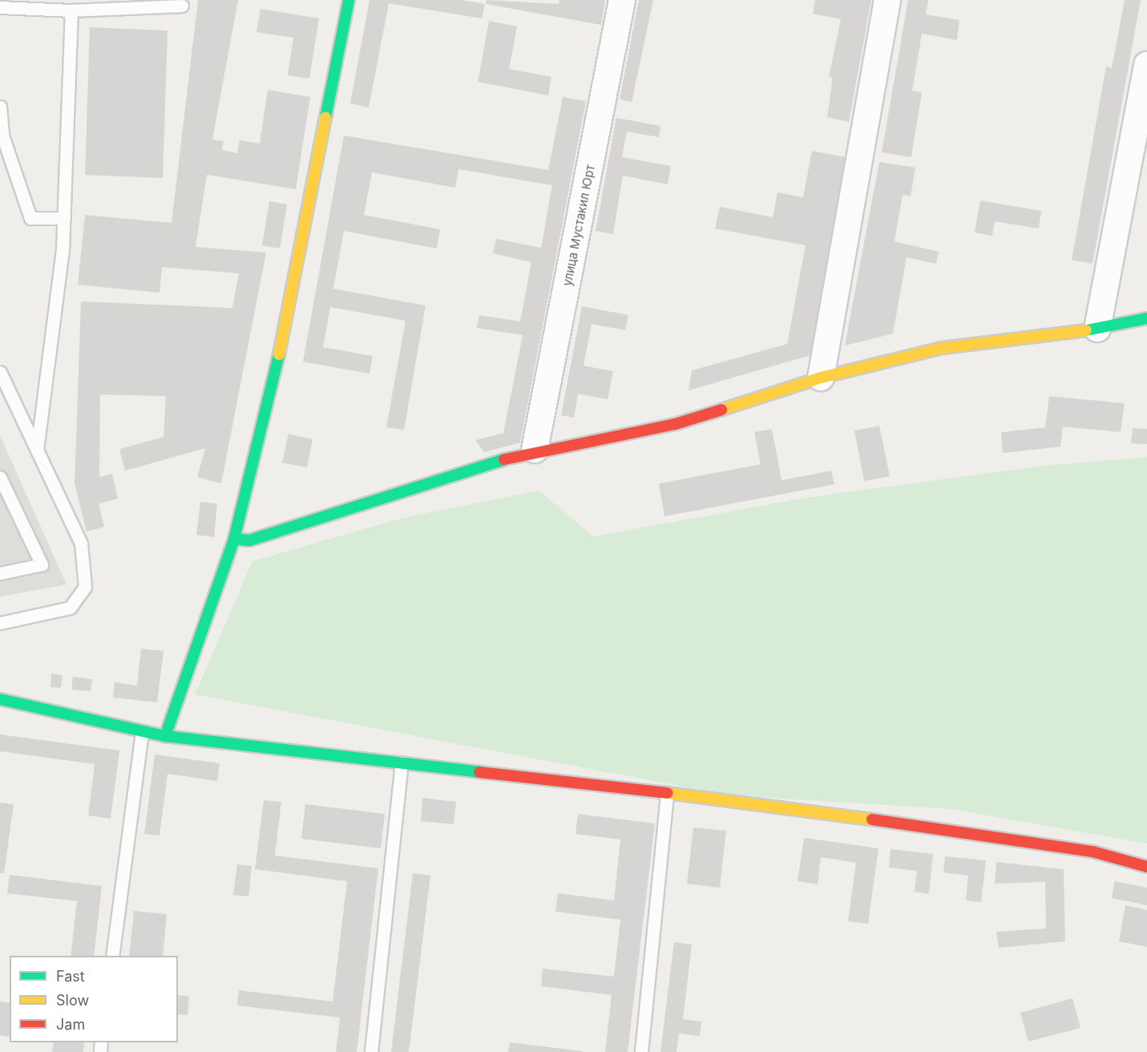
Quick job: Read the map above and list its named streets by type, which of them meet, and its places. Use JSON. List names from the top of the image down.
{
  "streets": {
    "street": ["улица Мустакил Юрт"]
  },
  "legend": ["Fast", "Slow", "Jam"]
}
